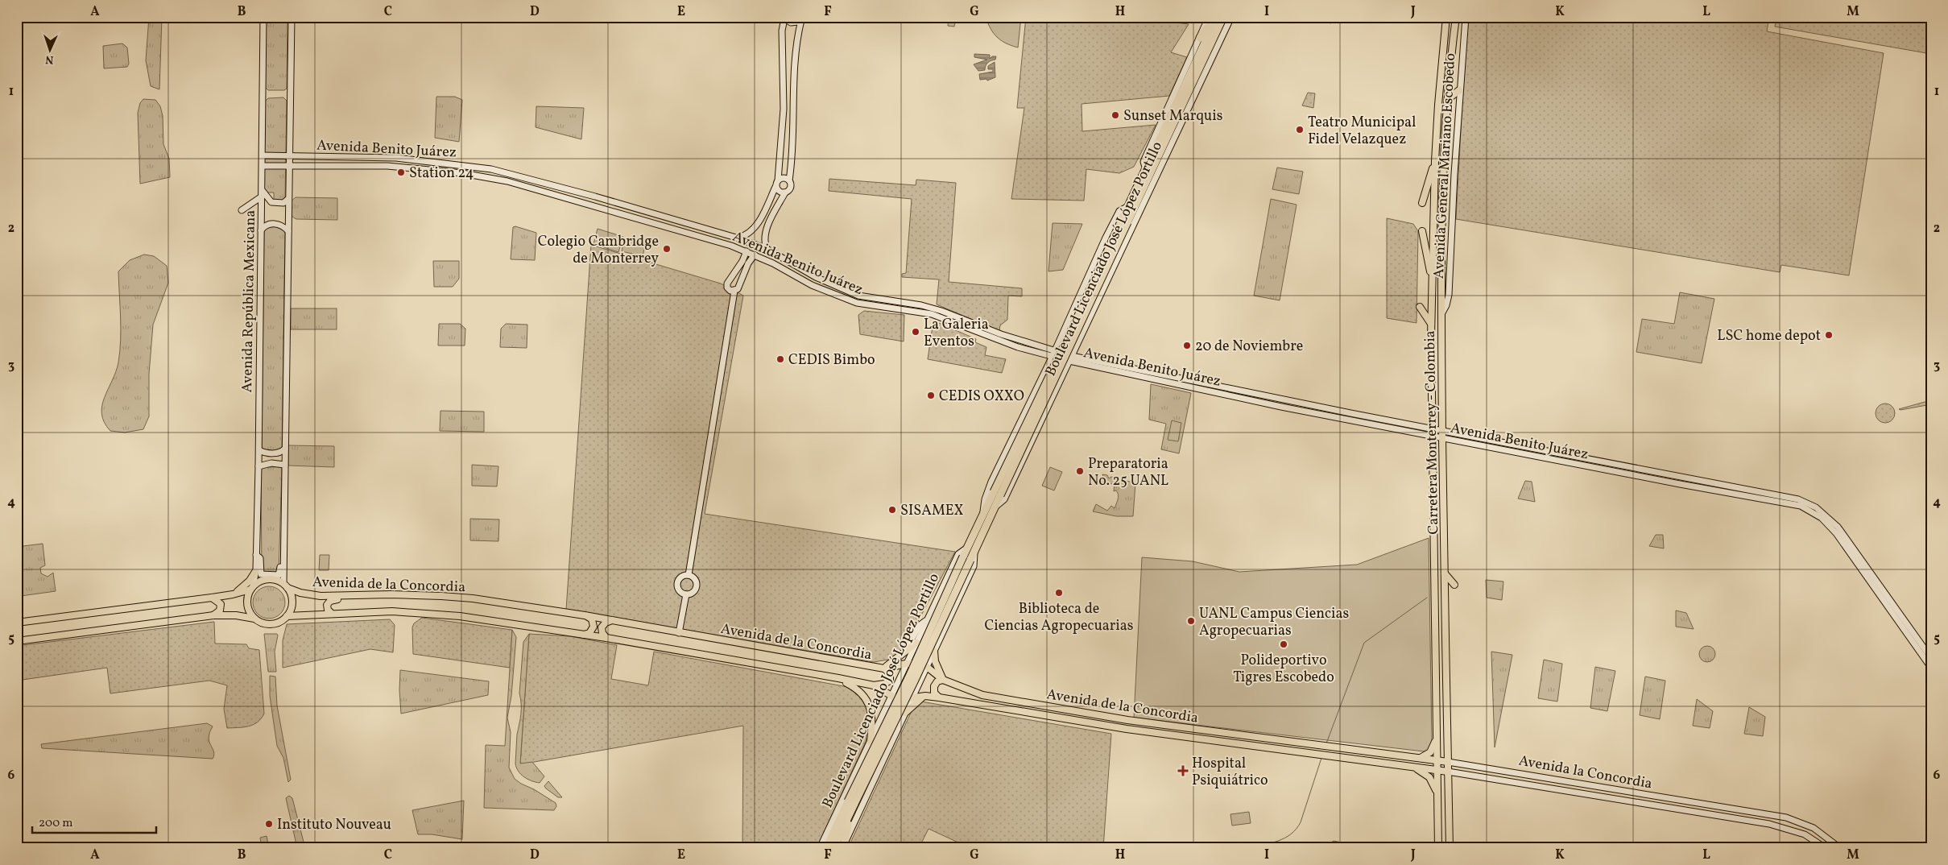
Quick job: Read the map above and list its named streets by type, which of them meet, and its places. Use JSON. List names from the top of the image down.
{
  "streets": {
    "highway": ["Boulevard Licenciado José López Portillo"],
    "main road": [
      "Avenida Benito Juárez",
      "Avenida General Mariano Escobedo",
      "Avenida República Mexicana",
      "Carretera Monterrey - Colombia",
      "Avenida de la Concordia",
      "Avenida la Concordia"
    ]
  },
  "crossings": [
    ["Avenida Benito Juárez", "Boulevard Licenciado José López Portillo"],
    ["Avenida Benito Juárez", "Avenida República Mexicana"],
    ["Avenida Benito Juárez", "Carretera Monterrey - Colombia"],
    ["Avenida General Mariano Escobedo", "Carretera Monterrey - Colombia"],
    ["Boulevard Licenciado José López Portillo", "Avenida de la Concordia"],
    ["Avenida República Mexicana", "Avenida de la Concordia"],
    ["Carretera Monterrey - Colombia", "Avenida la Concordia"],
    ["Avenida de la Concordia", "Avenida la Concordia"]
  ],
  "places": {
    "other": [
      "Sunset Marquis",
      "Teatro Municipal Fidel Velazquez",
      "Station 24",
      "Colegio Cambridge de Monterrey",
      "La Galeria Eventos",
      "LSC home depot",
      "20 de Noviembre",
      "CEDIS Bimbo",
      "CEDIS OXXO",
      "Preparatoria No. 25 UANL",
      "SISAMEX",
      "Biblioteca de Ciencias Agropecuarias",
      "UANL Campus Ciencias Agropecuarias",
      "Polideportivo Tigres Escobedo",
      "Instituto Nouveau"
    ],
    "health": ["Hospital Psiquiátrico"]
  },
  "scale_bar": "200 m",
  "north": "bottom",
  "grid": {
    "columns": [
      "A",
      "B",
      "C",
      "D",
      "E",
      "F",
      "G",
      "H",
      "I",
      "J",
      "K",
      "L",
      "M"
    ],
    "rows": [
      "1",
      "2",
      "3",
      "4",
      "5",
      "6"
    ]
  }
}
